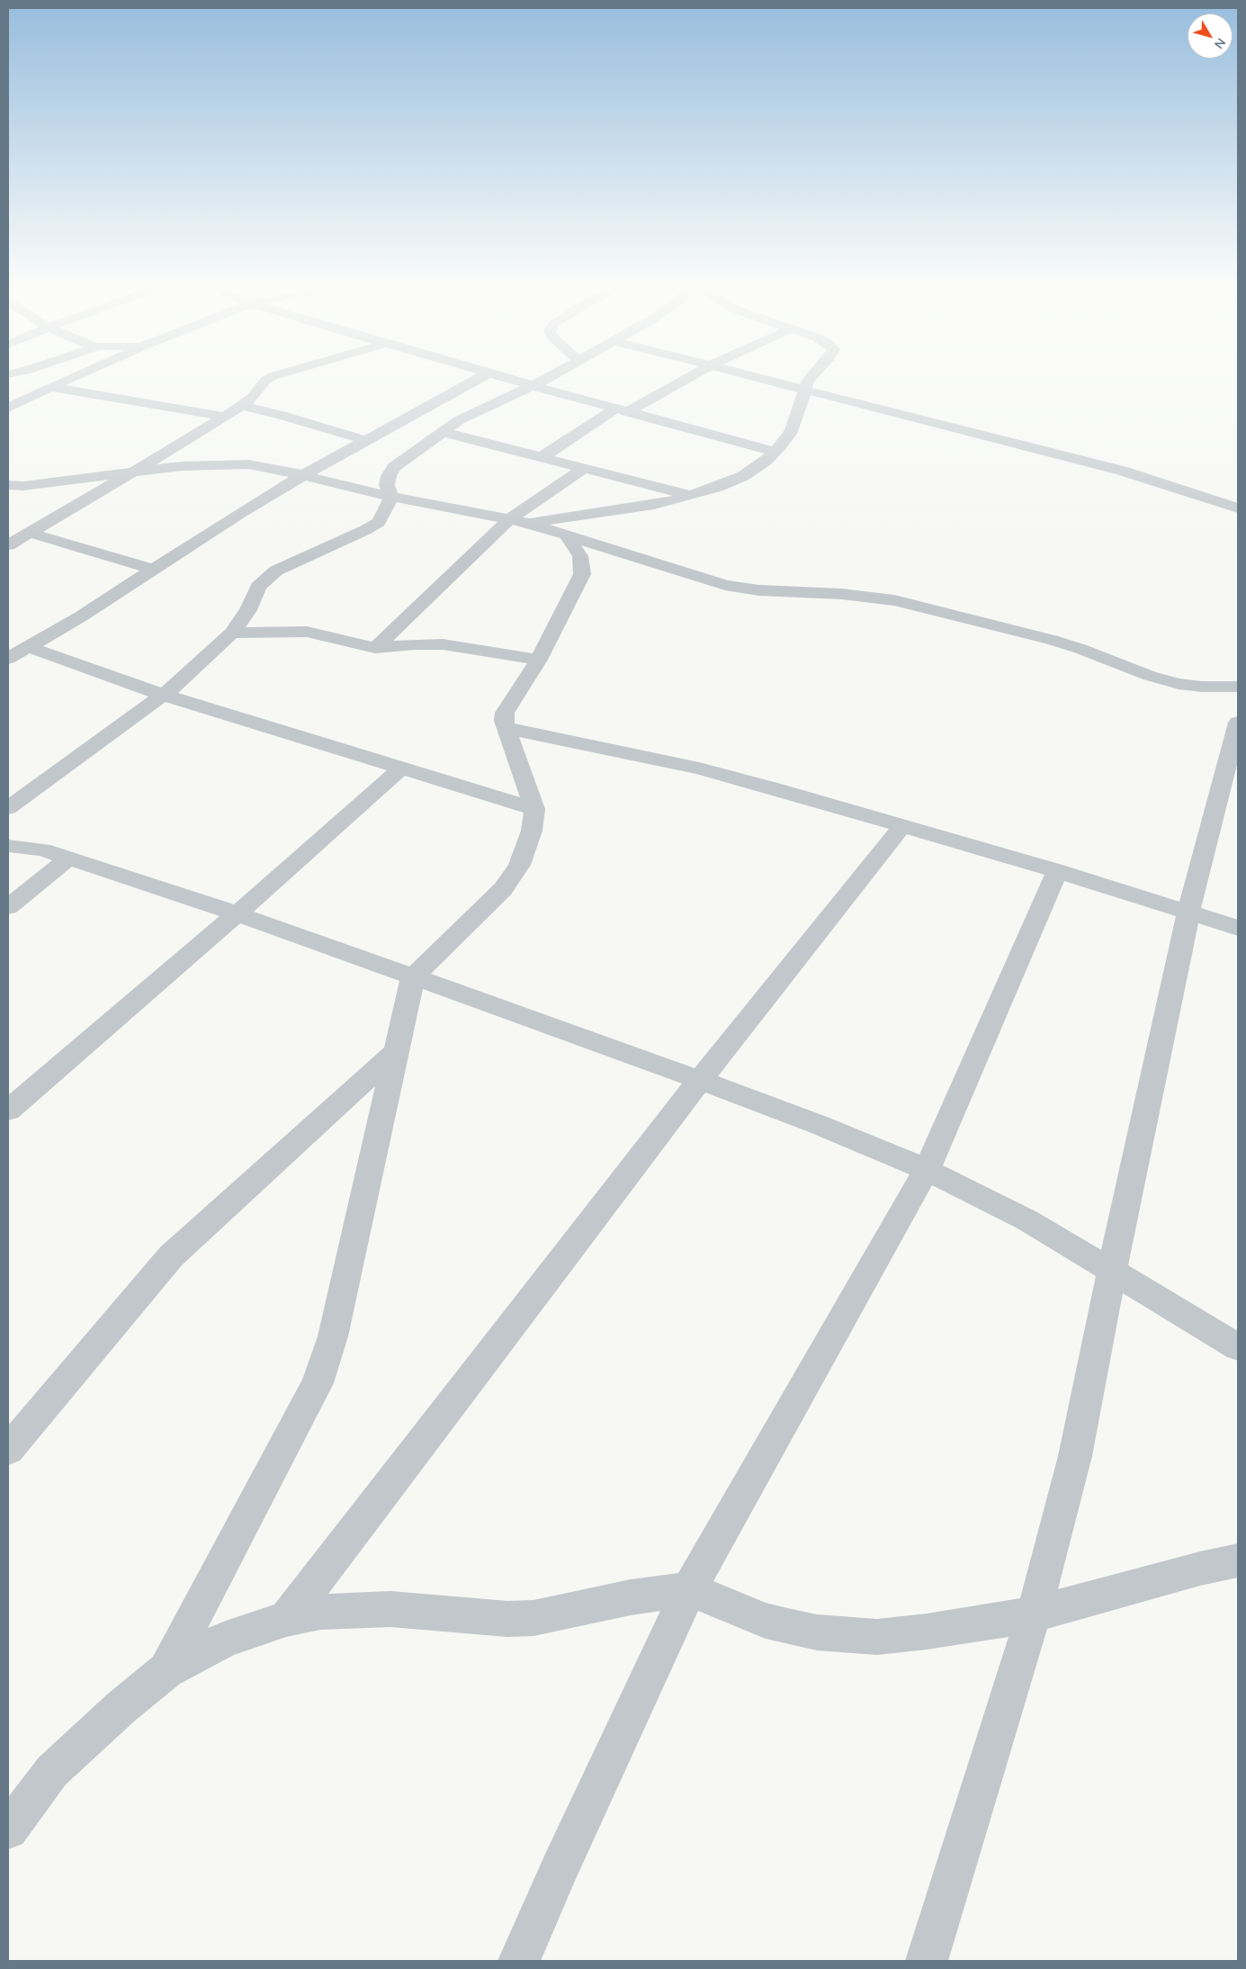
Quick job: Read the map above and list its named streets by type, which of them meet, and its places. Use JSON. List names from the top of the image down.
{
  "north": "bottom right"
}
